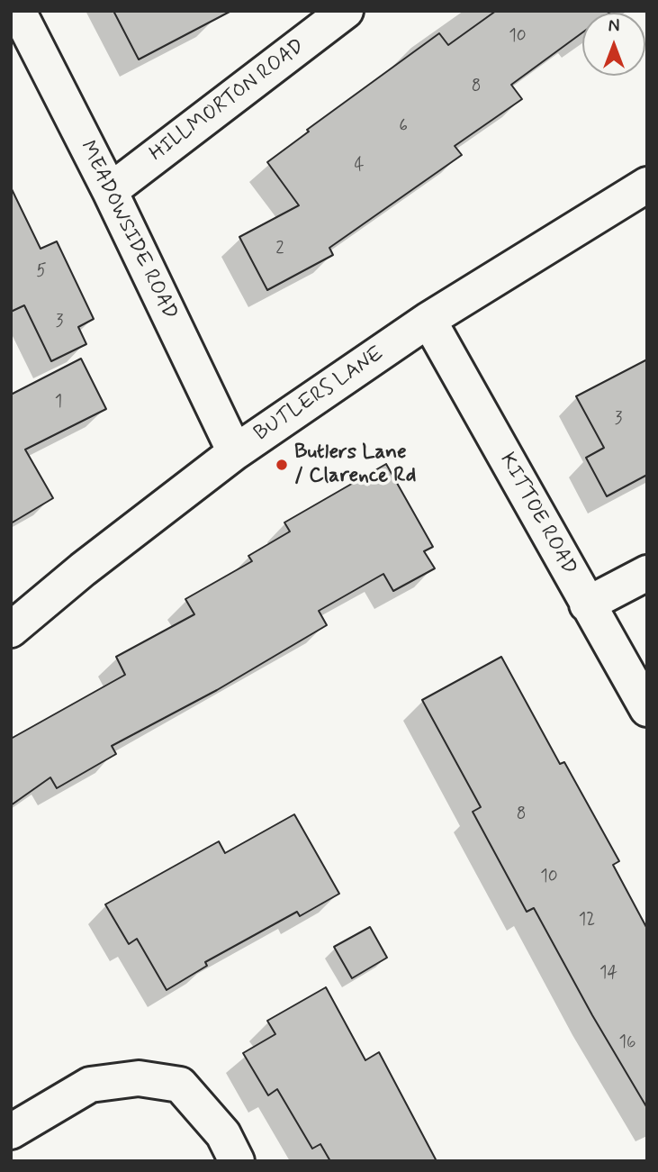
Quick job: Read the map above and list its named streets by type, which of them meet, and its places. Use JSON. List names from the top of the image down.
{
  "streets": {
    "street": [
      "HILLMORTON ROAD",
      "MEADOWSIDE ROAD",
      "BUTLERS LANE",
      "KITTOE ROAD"
    ]
  },
  "crossings": [
    ["HILLMORTON ROAD", "MEADOWSIDE ROAD"],
    ["MEADOWSIDE ROAD", "BUTLERS LANE"],
    ["BUTLERS LANE", "KITTOE ROAD"]
  ],
  "places": ["Butlers Lane / Clarence Rd"],
  "house_numbers": [
    "10",
    "8",
    "6",
    "4",
    "2",
    "5",
    "3",
    "1",
    "3",
    "8",
    "10",
    "12",
    "14",
    "16"
  ],
  "north": "top"
}
